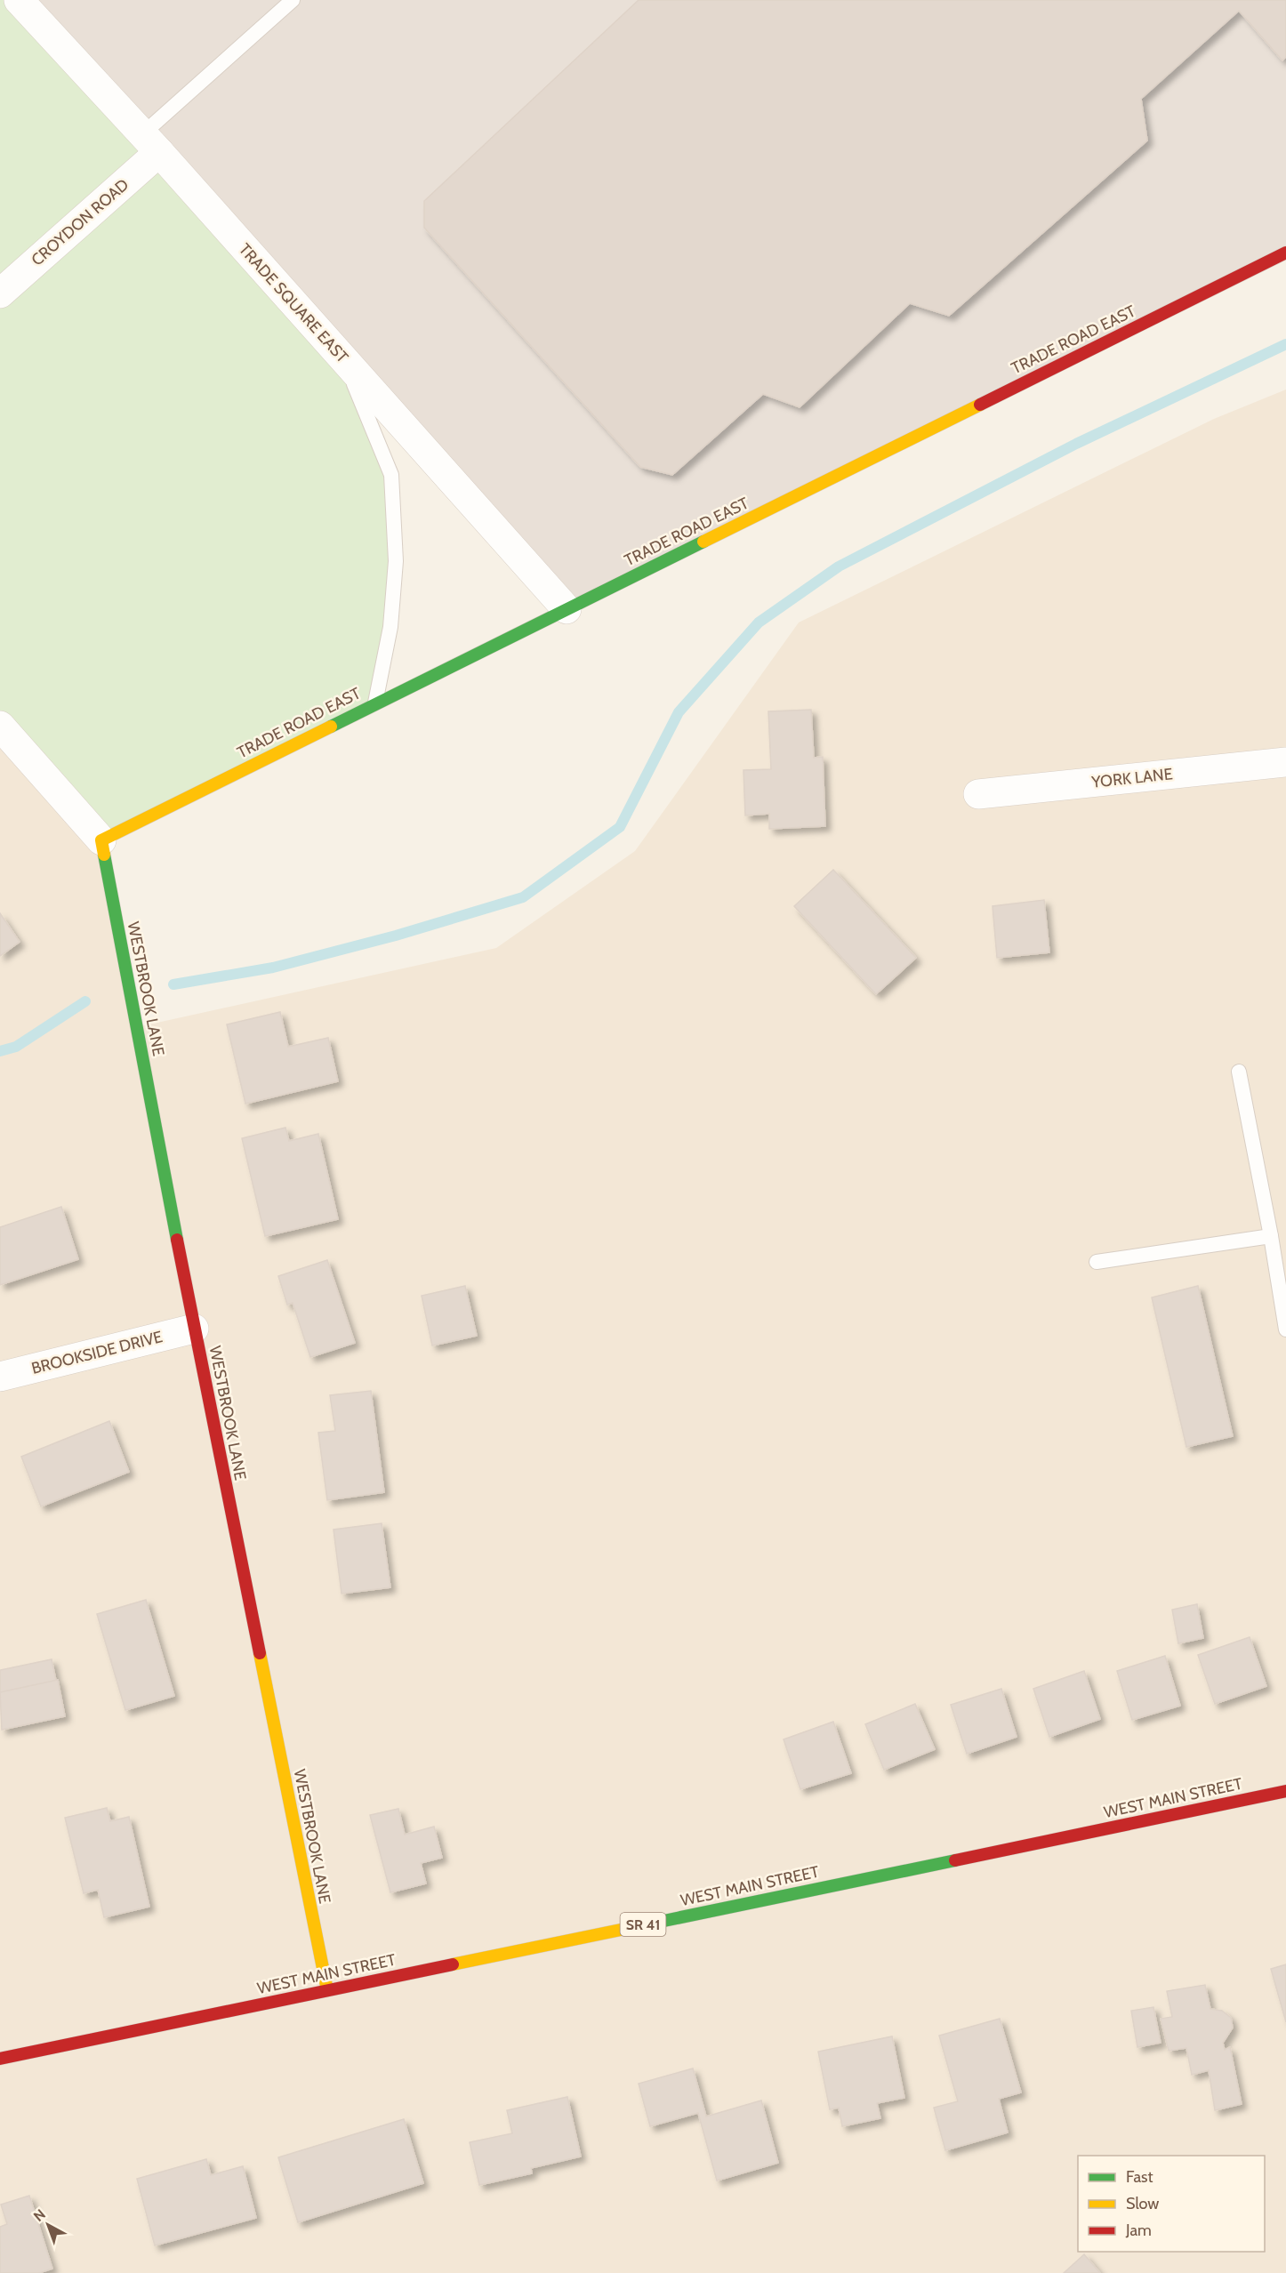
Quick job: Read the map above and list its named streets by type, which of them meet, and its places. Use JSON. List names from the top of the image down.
{
  "streets": {
    "street": [
      "CROYDON ROAD",
      "TRADE SQUARE EAST",
      "TRADE ROAD EAST",
      "YORK LANE",
      "WESTBROOK LANE",
      "BROOKSIDE DRIVE",
      "WEST MAIN STREET",
      "SR 41"
    ]
  },
  "crossings": [
    ["CROYDON ROAD", "TRADE SQUARE EAST"],
    ["TRADE SQUARE EAST", "TRADE ROAD EAST"],
    ["TRADE ROAD EAST", "WESTBROOK LANE"],
    ["WESTBROOK LANE", "BROOKSIDE DRIVE"],
    ["WESTBROOK LANE", "WEST MAIN STREET"]
  ],
  "legend": ["Fast", "Slow", "Jam"],
  "north": "top left"
}
